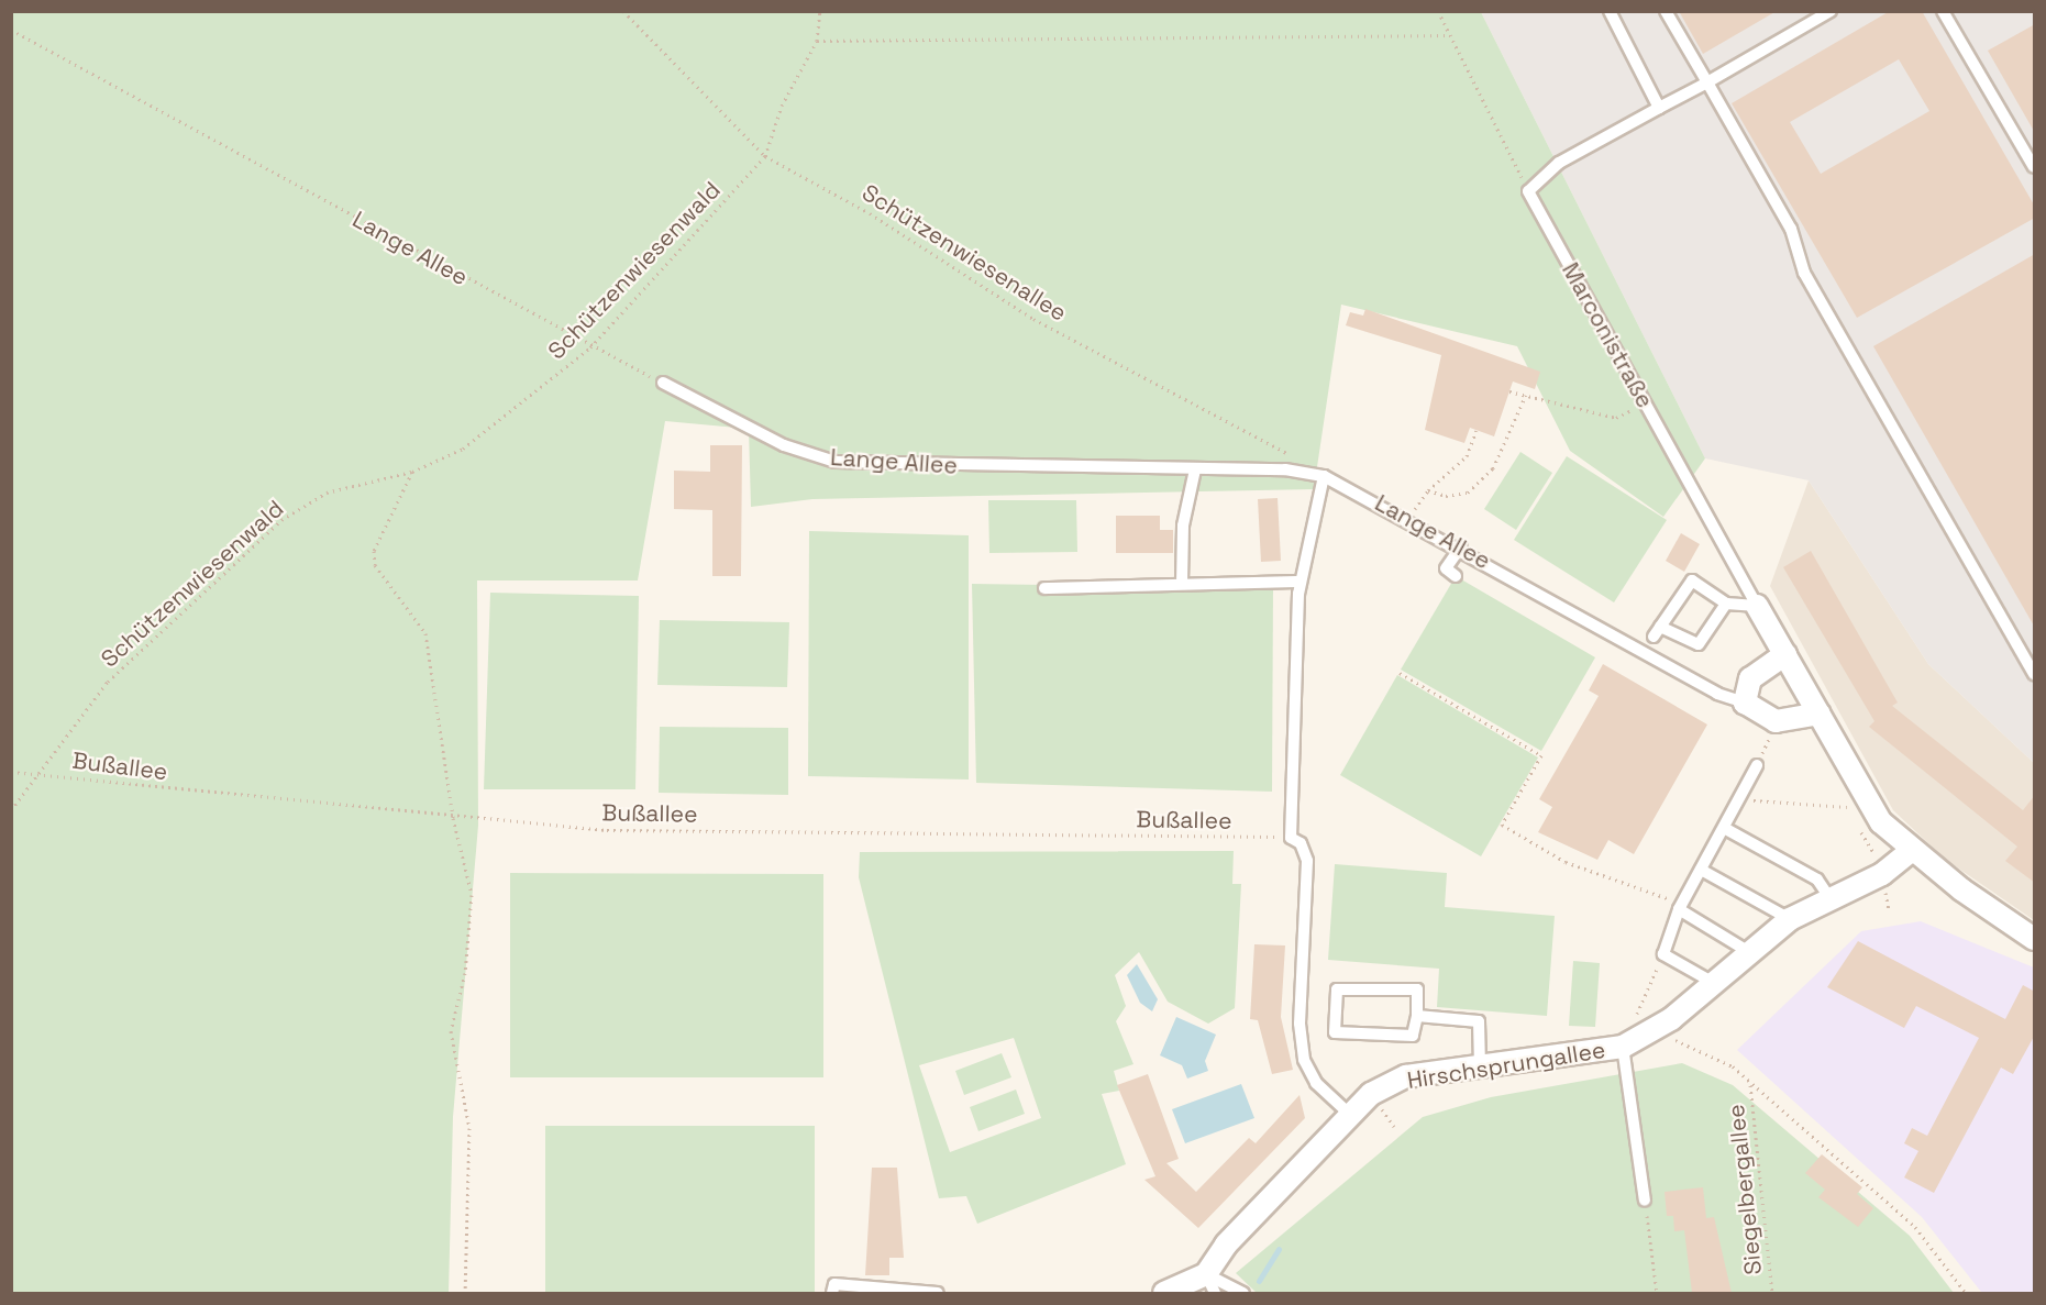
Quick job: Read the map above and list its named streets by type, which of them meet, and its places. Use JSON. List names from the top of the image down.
{
  "streets": {
    "street": ["Marconistraße", "Hirschsprungallee"],
    "lane": ["Lange Allee"],
    "path": [
      "Schützenwiesenallee",
      "Schützenwiesenwald",
      "Bußallee",
      "Siegelbergallee"
    ]
  },
  "crossings": [
    ["Lange Allee", "Schützenwiesenwald"],
    ["Schützenwiesenallee", "Schützenwiesenwald"],
    ["Schützenwiesenwald", "Bußallee"],
    ["Marconistraße", "Hirschsprungallee"]
  ]
}
